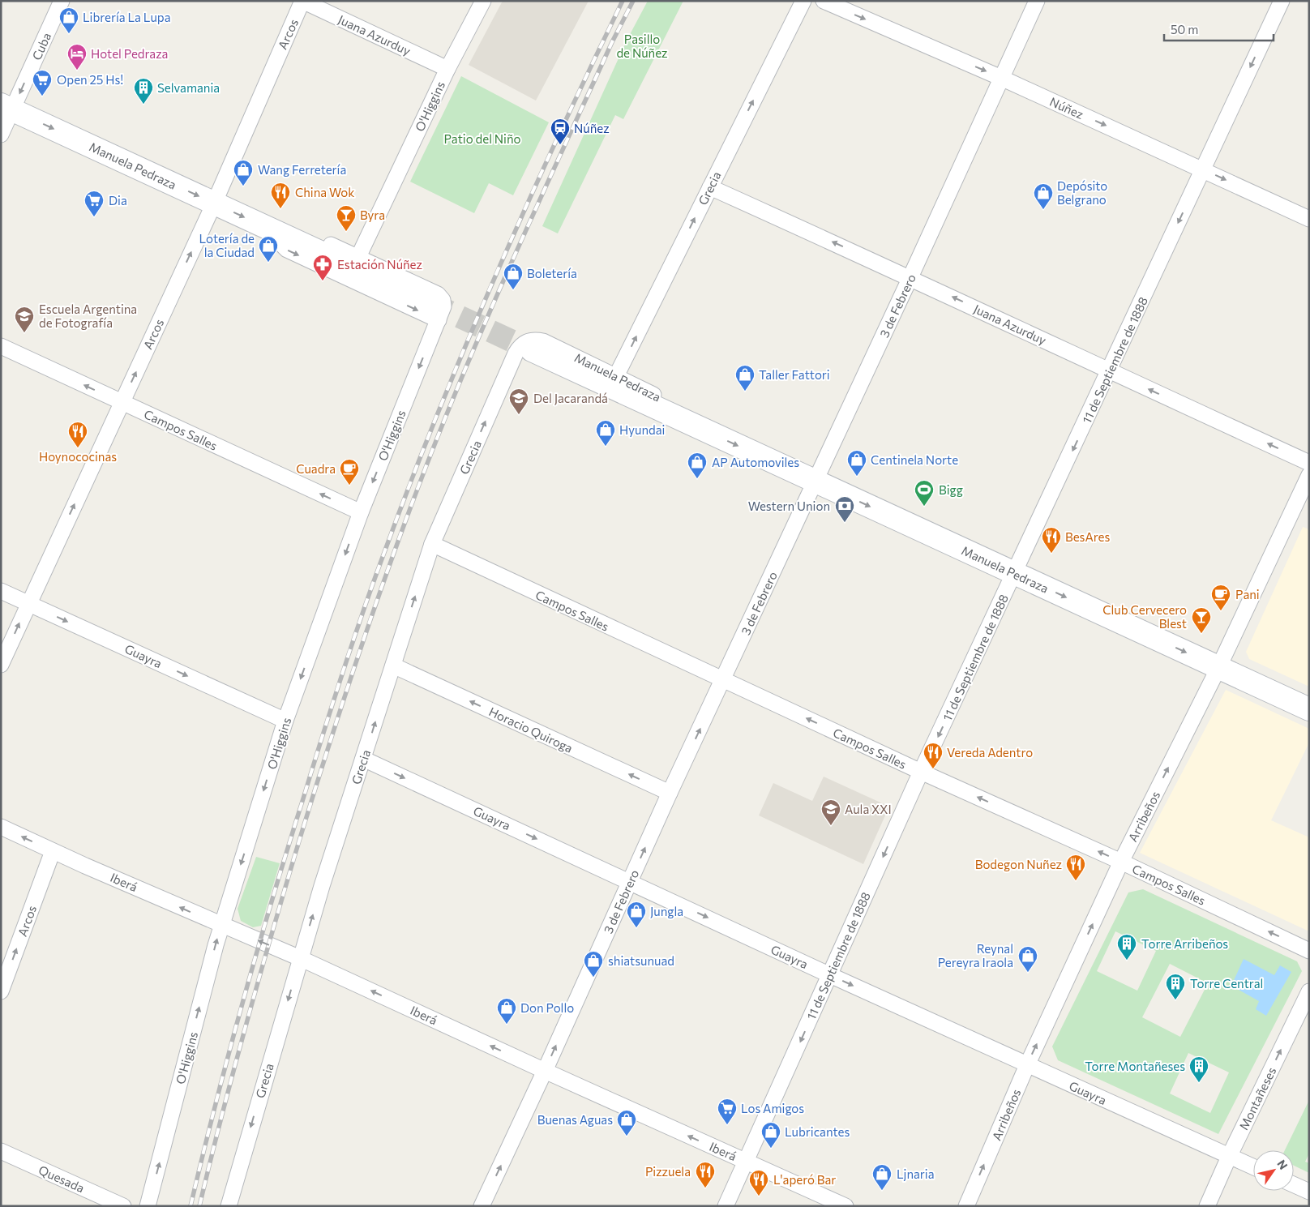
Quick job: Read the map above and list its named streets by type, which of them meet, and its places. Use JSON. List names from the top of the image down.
{
  "streets": {
    "street": [
      "Arcos",
      "Juana Azurduy",
      "Cuba",
      "O'Higgins",
      "Núñez",
      "Manuela Pedraza",
      "Grecia",
      "3 de Febrero",
      "11 de Septiembre de 1888",
      "Campos Salles",
      "Guayra",
      "Horacio Quiroga",
      "Arribeños",
      "Iberá",
      "Montañeses",
      "Quesada"
    ]
  },
  "crossings": [
    ["Arcos", "Juana Azurduy"],
    ["Arcos", "Manuela Pedraza"],
    ["Arcos", "Campos Salles"],
    ["Arcos", "Guayra"],
    ["Arcos", "Iberá"],
    ["Juana Azurduy", "O'Higgins"],
    ["Juana Azurduy", "Grecia"],
    ["Juana Azurduy", "3 de Febrero"],
    ["Juana Azurduy", "11 de Septiembre de 1888"],
    ["Cuba", "Manuela Pedraza"],
    ["O'Higgins", "Manuela Pedraza"],
    ["O'Higgins", "Campos Salles"],
    ["O'Higgins", "Guayra"],
    ["O'Higgins", "Iberá"],
    ["Núñez", "3 de Febrero"],
    ["Núñez", "11 de Septiembre de 1888"],
    ["Manuela Pedraza", "Grecia"],
    ["Manuela Pedraza", "3 de Febrero"],
    ["Manuela Pedraza", "11 de Septiembre de 1888"],
    ["Manuela Pedraza", "Arribeños"],
    ["Grecia", "Campos Salles"],
    ["Grecia", "Guayra"],
    ["Grecia", "Horacio Quiroga"],
    ["Grecia", "Iberá"],
    ["3 de Febrero", "Campos Salles"],
    ["3 de Febrero", "Guayra"],
    ["3 de Febrero", "Horacio Quiroga"],
    ["3 de Febrero", "Iberá"],
    ["11 de Septiembre de 1888", "Campos Salles"],
    ["11 de Septiembre de 1888", "Guayra"],
    ["11 de Septiembre de 1888", "Iberá"],
    ["Campos Salles", "Arribeños"],
    ["Guayra", "Arribeños"],
    ["Guayra", "Montañeses"]
  ],
  "one_way": [
    "Arcos",
    "Juana Azurduy",
    "Cuba",
    "Núñez",
    "Manuela Pedraza",
    "3 de Febrero",
    "11 de Septiembre de 1888",
    "Campos Salles",
    "Guayra",
    "Horacio Quiroga",
    "Arribeños",
    "Iberá",
    "Montañeses"
  ],
  "parks": ["Pasillo de Núñez", "Patio del Niño"],
  "places": {
    "shop": [
      "Librería La Lupa",
      "Wang Ferretería",
      "Depósito Belgrano",
      "Lotería de la Ciudad",
      "Boletería",
      "Taller Fattori",
      "Hyundai",
      "Centinela Norte",
      "AP Automoviles",
      "Jungla",
      "Reynal Pereyra Iraola",
      "shiatsunuad",
      "Don Pollo",
      "Buenas Aguas",
      "Lubricantes",
      "Ljnaria"
    ],
    "hotel": ["Hotel Pedraza"],
    "supermarket": ["Open 25 Hs!", "Dia", "Los Amigos"],
    "building": [
      "Selvamania",
      "Torre Arribeños",
      "Torre Central",
      "Torre Montañeses"
    ],
    "station": ["Núñez"],
    "restaurant": [
      "China Wok",
      "Hoynococinas",
      "BesAres",
      "Vereda Adentro",
      "Bodegon Nuñez",
      "Pizzuela",
      "L'aperó Bar"
    ],
    "bar": ["Byra", "Club Cervecero Blest"],
    "pharmacy": ["Estación Núñez"],
    "school or university": ["Escuela Argentina de Fotografía", "Del Jacarandá", "Aula XXI"],
    "cafe": ["Cuadra", "Pani"],
    "sports": ["Bigg"],
    "bank": ["Western Union"]
  },
  "scale_bar": "50 m",
  "north": "top right"
}
